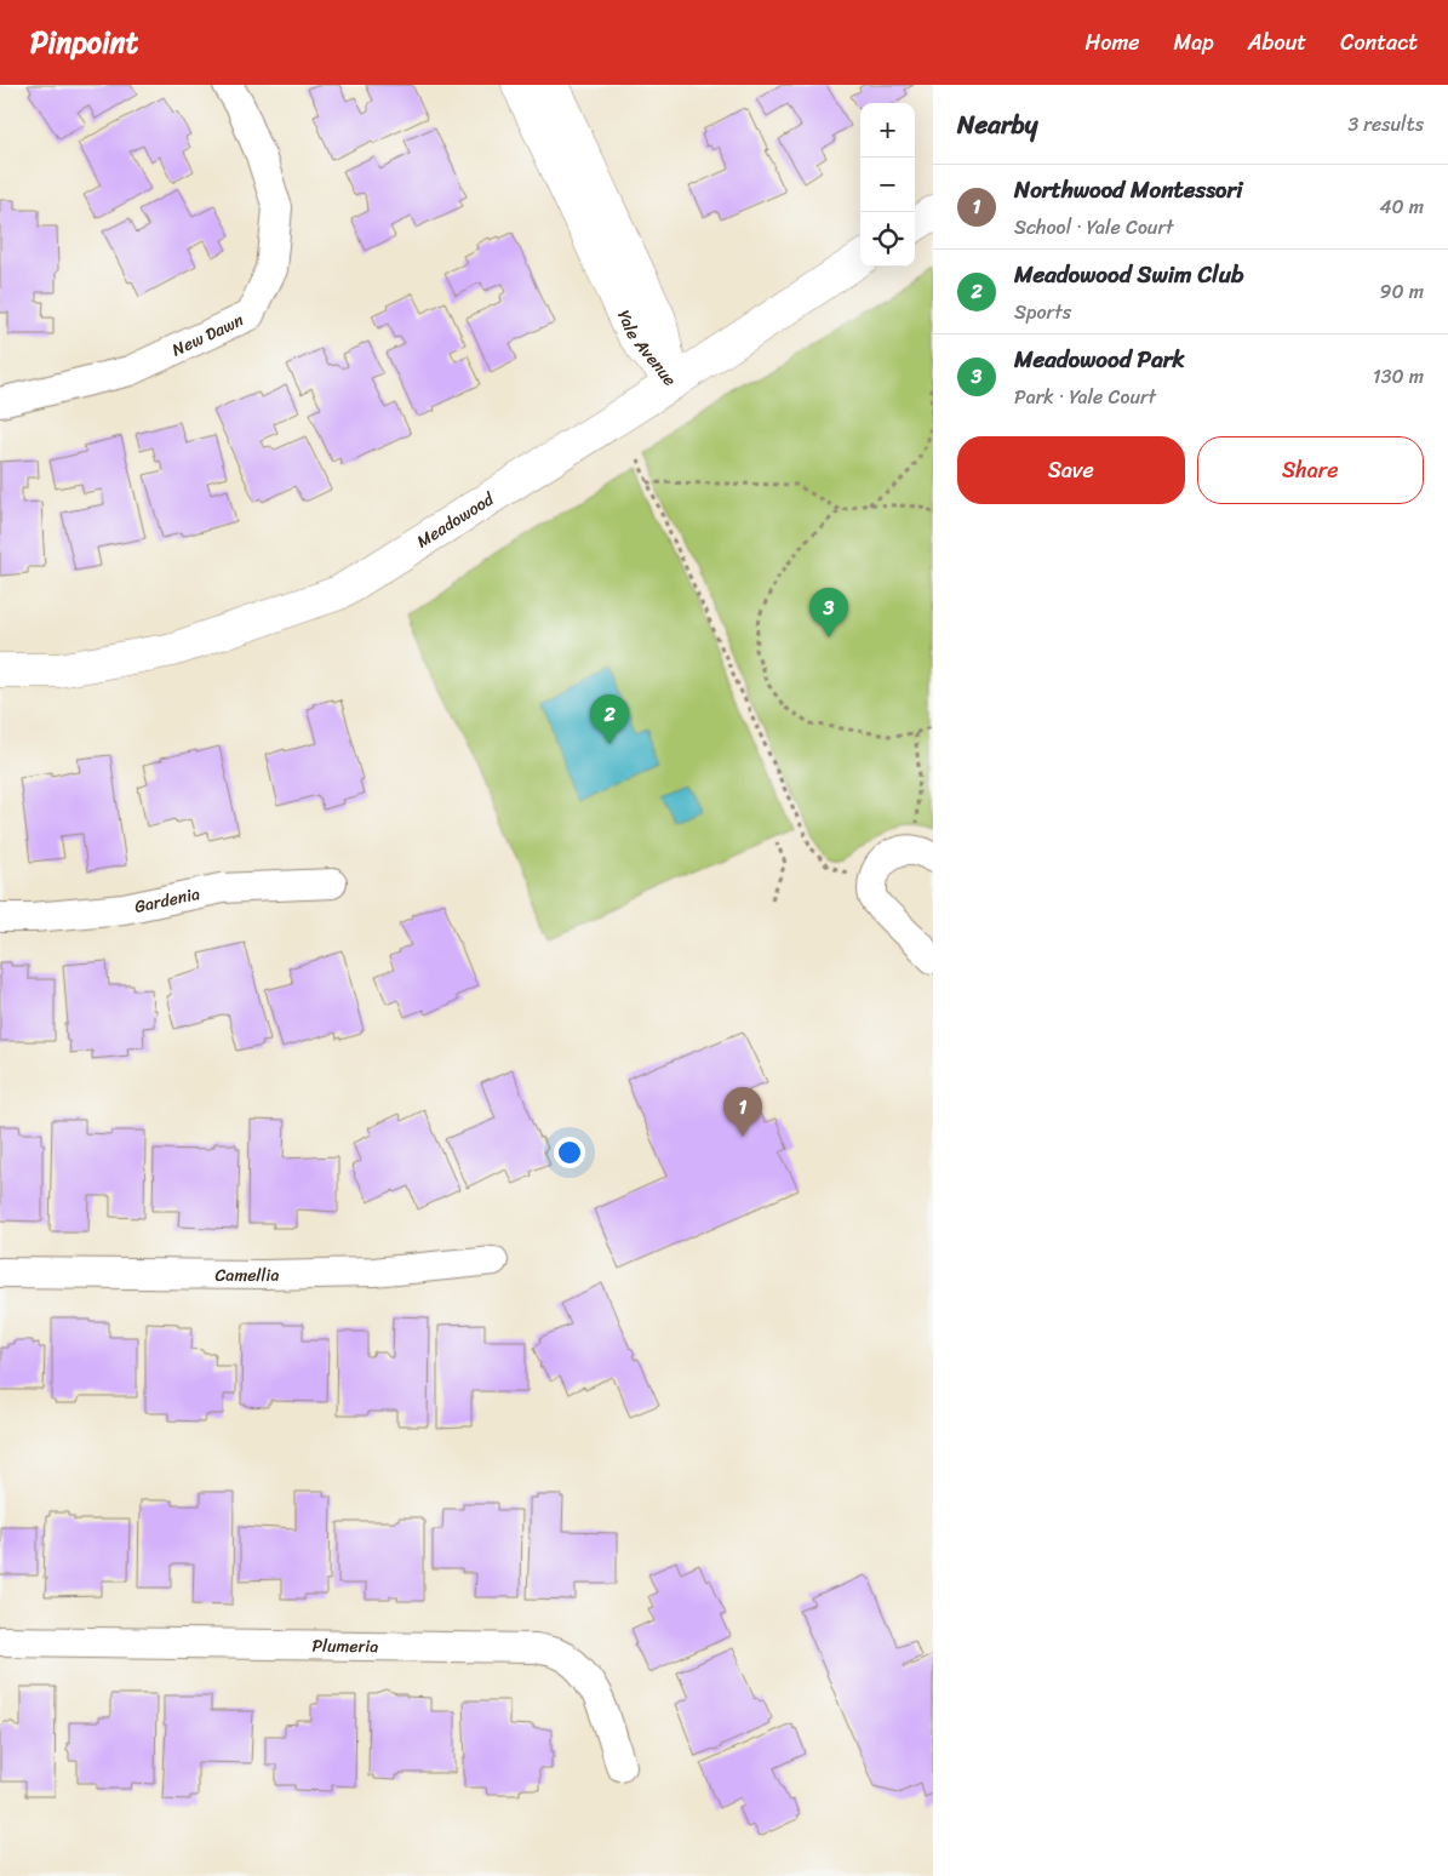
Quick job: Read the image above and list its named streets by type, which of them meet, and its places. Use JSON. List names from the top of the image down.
{
  "streets": {
    "main road": ["Yale Avenue", "Meadowood"],
    "street": [
      "New Dawn",
      "Gardenia",
      "Camellia",
      "Plumeria"
    ]
  },
  "crossings": [
    ["Yale Avenue", "Meadowood"]
  ],
  "page": {
    "header": "Pinpoint",
    "nav": [
      "Home",
      "Map",
      "About",
      "Contact"
    ],
    "heading": ["Nearby", "3 results"],
    "map_buttons": ["+", "−"],
    "list": [
      {
        "mark": "1",
        "name": "Northwood Montessori",
        "note": "School · Yale Court",
        "value": "40 m"
      },
      {
        "mark": "2",
        "name": "Meadowood Swim Club",
        "note": "Sports",
        "value": "90 m"
      },
      {
        "mark": "3",
        "name": "Meadowood Park",
        "note": "Park · Yale Court",
        "value": "130 m"
      }
    ],
    "buttons": ["Save", "Share"],
    "pins": ["3", "2", "1"]
  }
}
